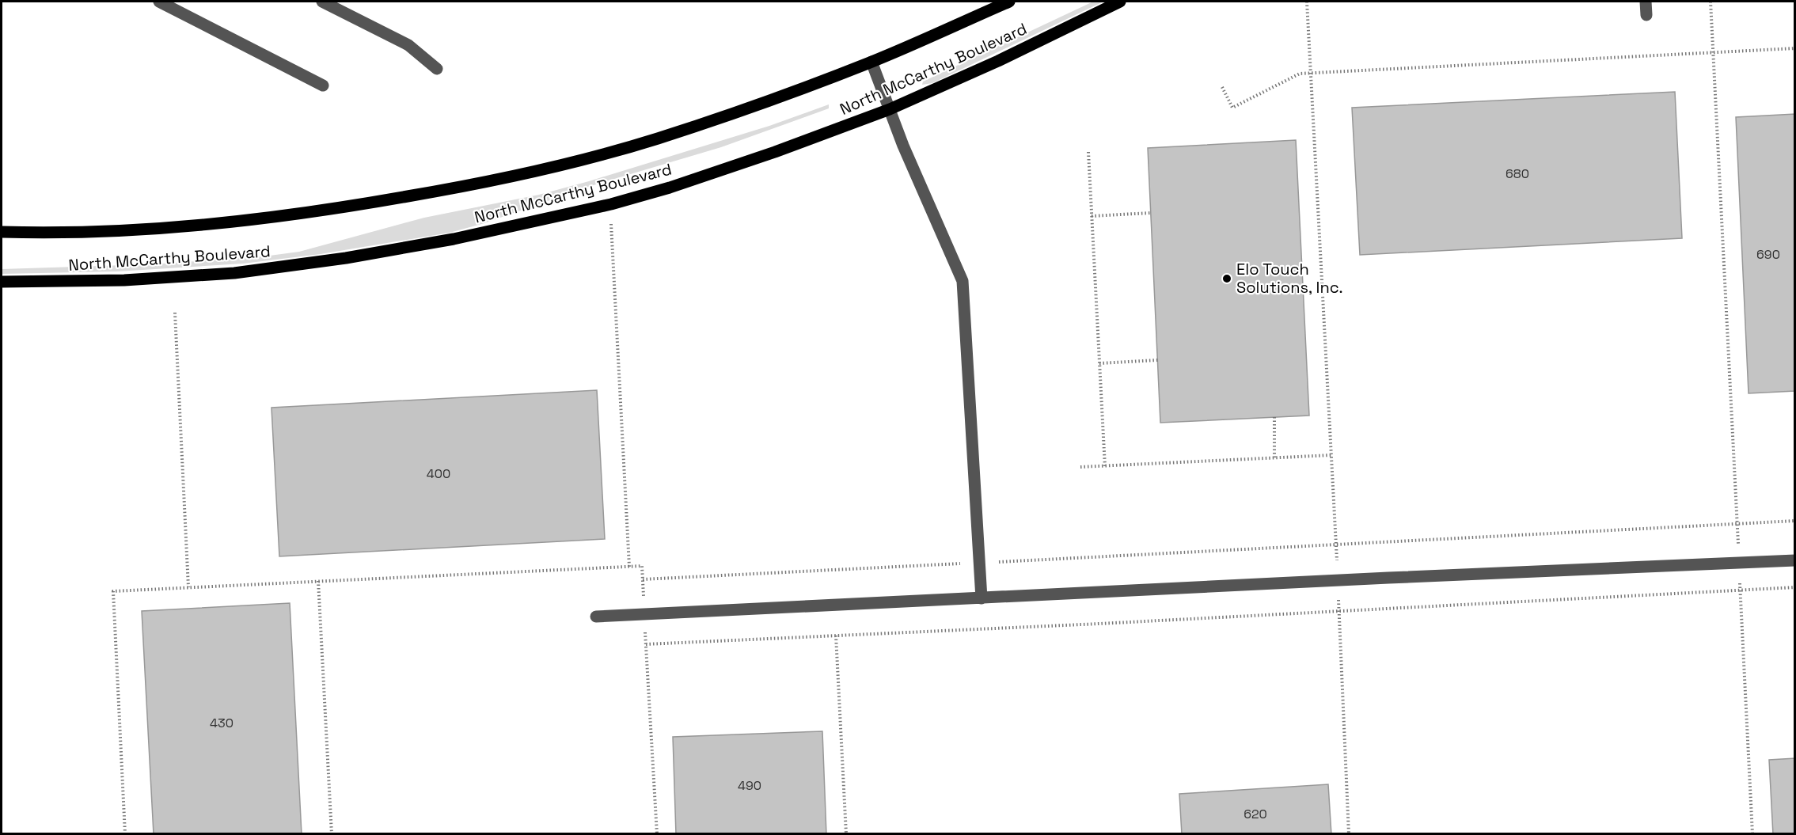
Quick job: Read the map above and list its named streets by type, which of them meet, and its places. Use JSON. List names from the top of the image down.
{
  "streets": {
    "main road": ["North McCarthy Boulevard"]
  },
  "places": ["Elo Touch Solutions, Inc."],
  "house_numbers": [
    "680",
    "690",
    "400",
    "430",
    "490",
    "620"
  ]
}
